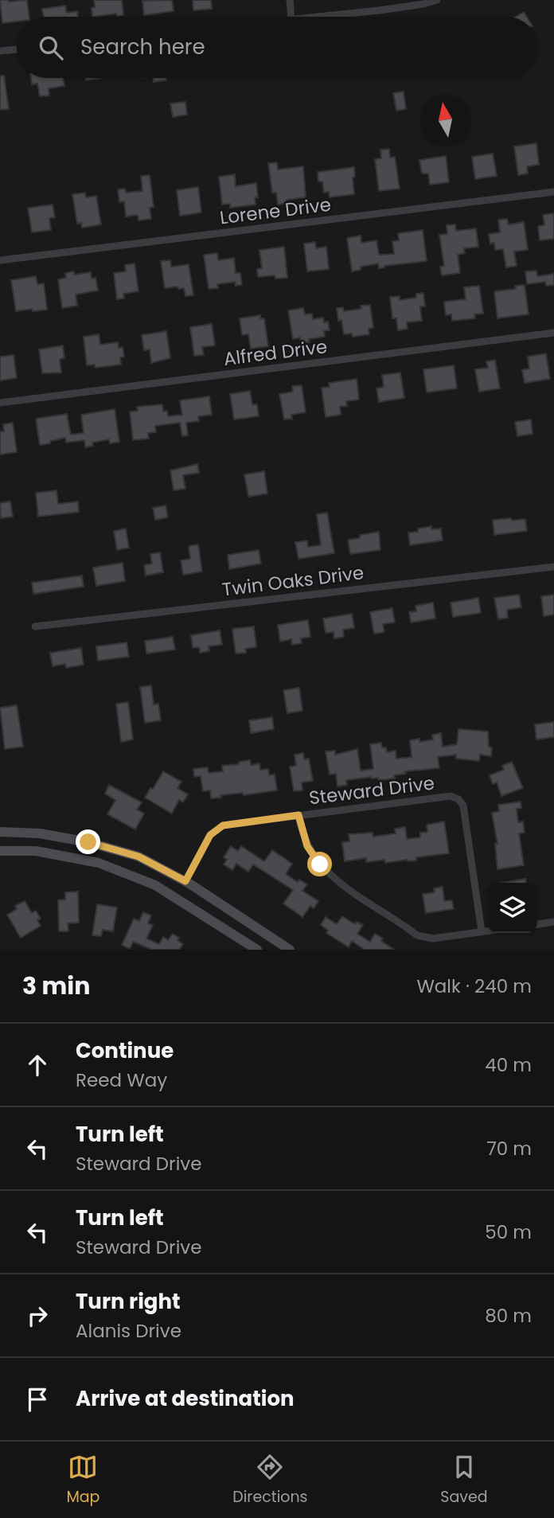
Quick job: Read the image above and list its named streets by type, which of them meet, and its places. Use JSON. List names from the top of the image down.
{
  "streets": {
    "street": [
      "Lorene Drive",
      "Alfred Drive",
      "Twin Oaks Drive",
      "Steward Drive"
    ]
  },
  "north": "top",
  "page": {
    "search": "Search here",
    "heading": ["3 min", "Walk · 240 m"],
    "list": [
      ["Continue", "Reed Way", "40 m"],
      ["Turn left", "Steward Drive", "70 m"],
      ["Turn left", "Steward Drive", "50 m"],
      ["Turn right", "Alanis Drive", "80 m"],
      "Arrive at destination"
    ],
    "nav": ["Map", "Directions", "Saved"]
  }
}
